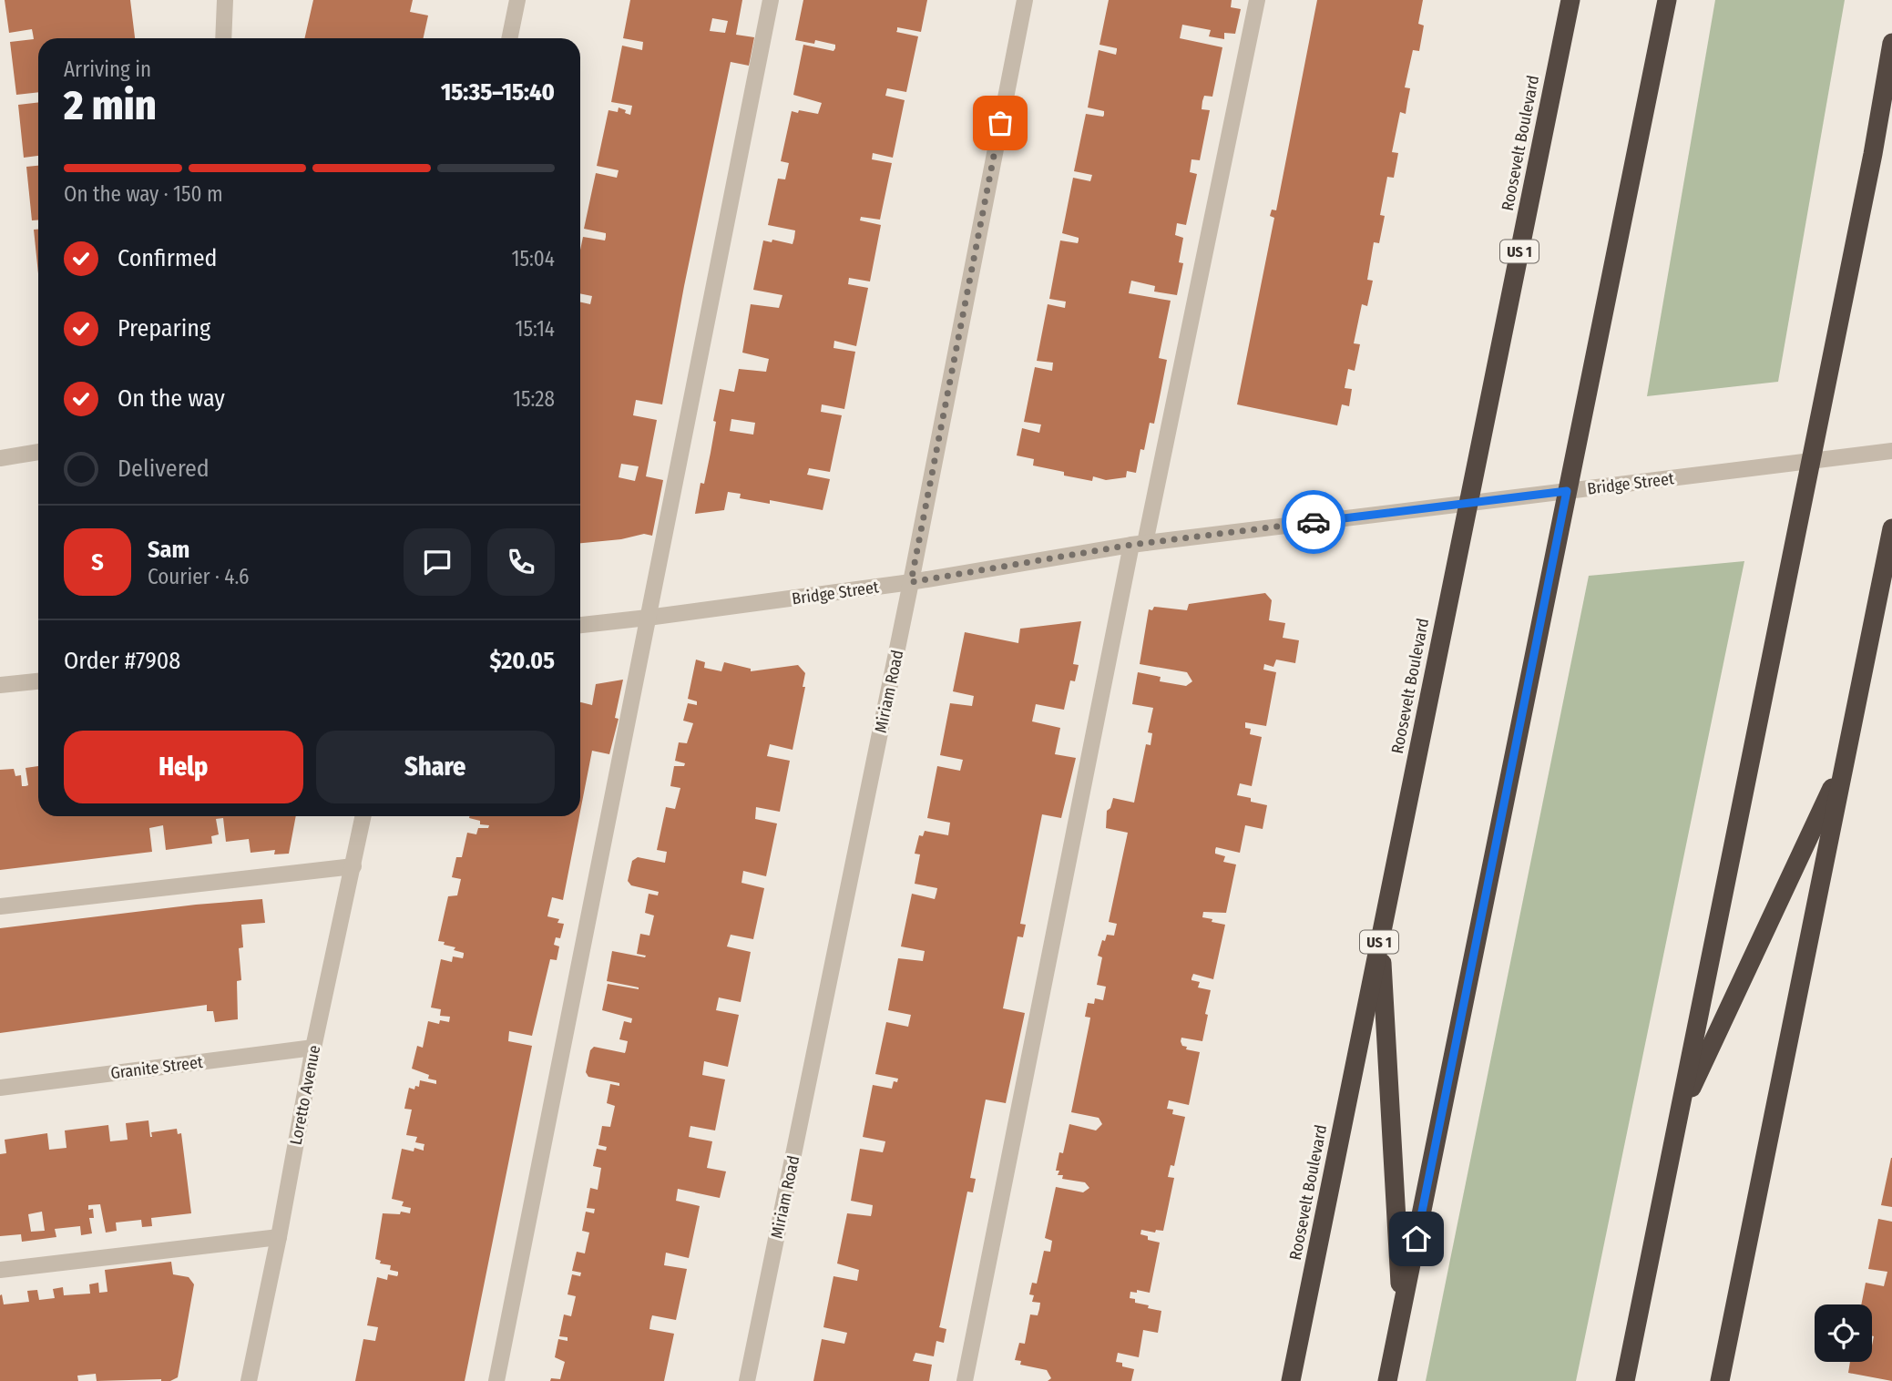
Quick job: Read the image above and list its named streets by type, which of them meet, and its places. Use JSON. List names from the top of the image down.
{
  "streets": {
    "highway": ["Roosevelt Boulevard", "US 1"],
    "street": [
      "Bridge Street",
      "Miriam Road",
      "Granite Street",
      "Loretto Avenue"
    ]
  },
  "crossings": [
    ["Roosevelt Boulevard", "Bridge Street"],
    ["Bridge Street", "Miriam Road"],
    ["Granite Street", "Loretto Avenue"]
  ],
  "page": {
    "heading": ["2 min", "Arriving in", "15:35–15:40"],
    "panel": [
      "Sam",
      "Courier · 4.6",
      "Order #7908",
      "$20.05"
    ],
    "bar": "On the way · 150 m",
    "list": [
      ["Confirmed", "15:04"],
      ["Preparing", "15:14"],
      ["On the way", "15:28"],
      "Delivered"
    ],
    "round": "S",
    "buttons": ["Help", "Share"]
  }
}
